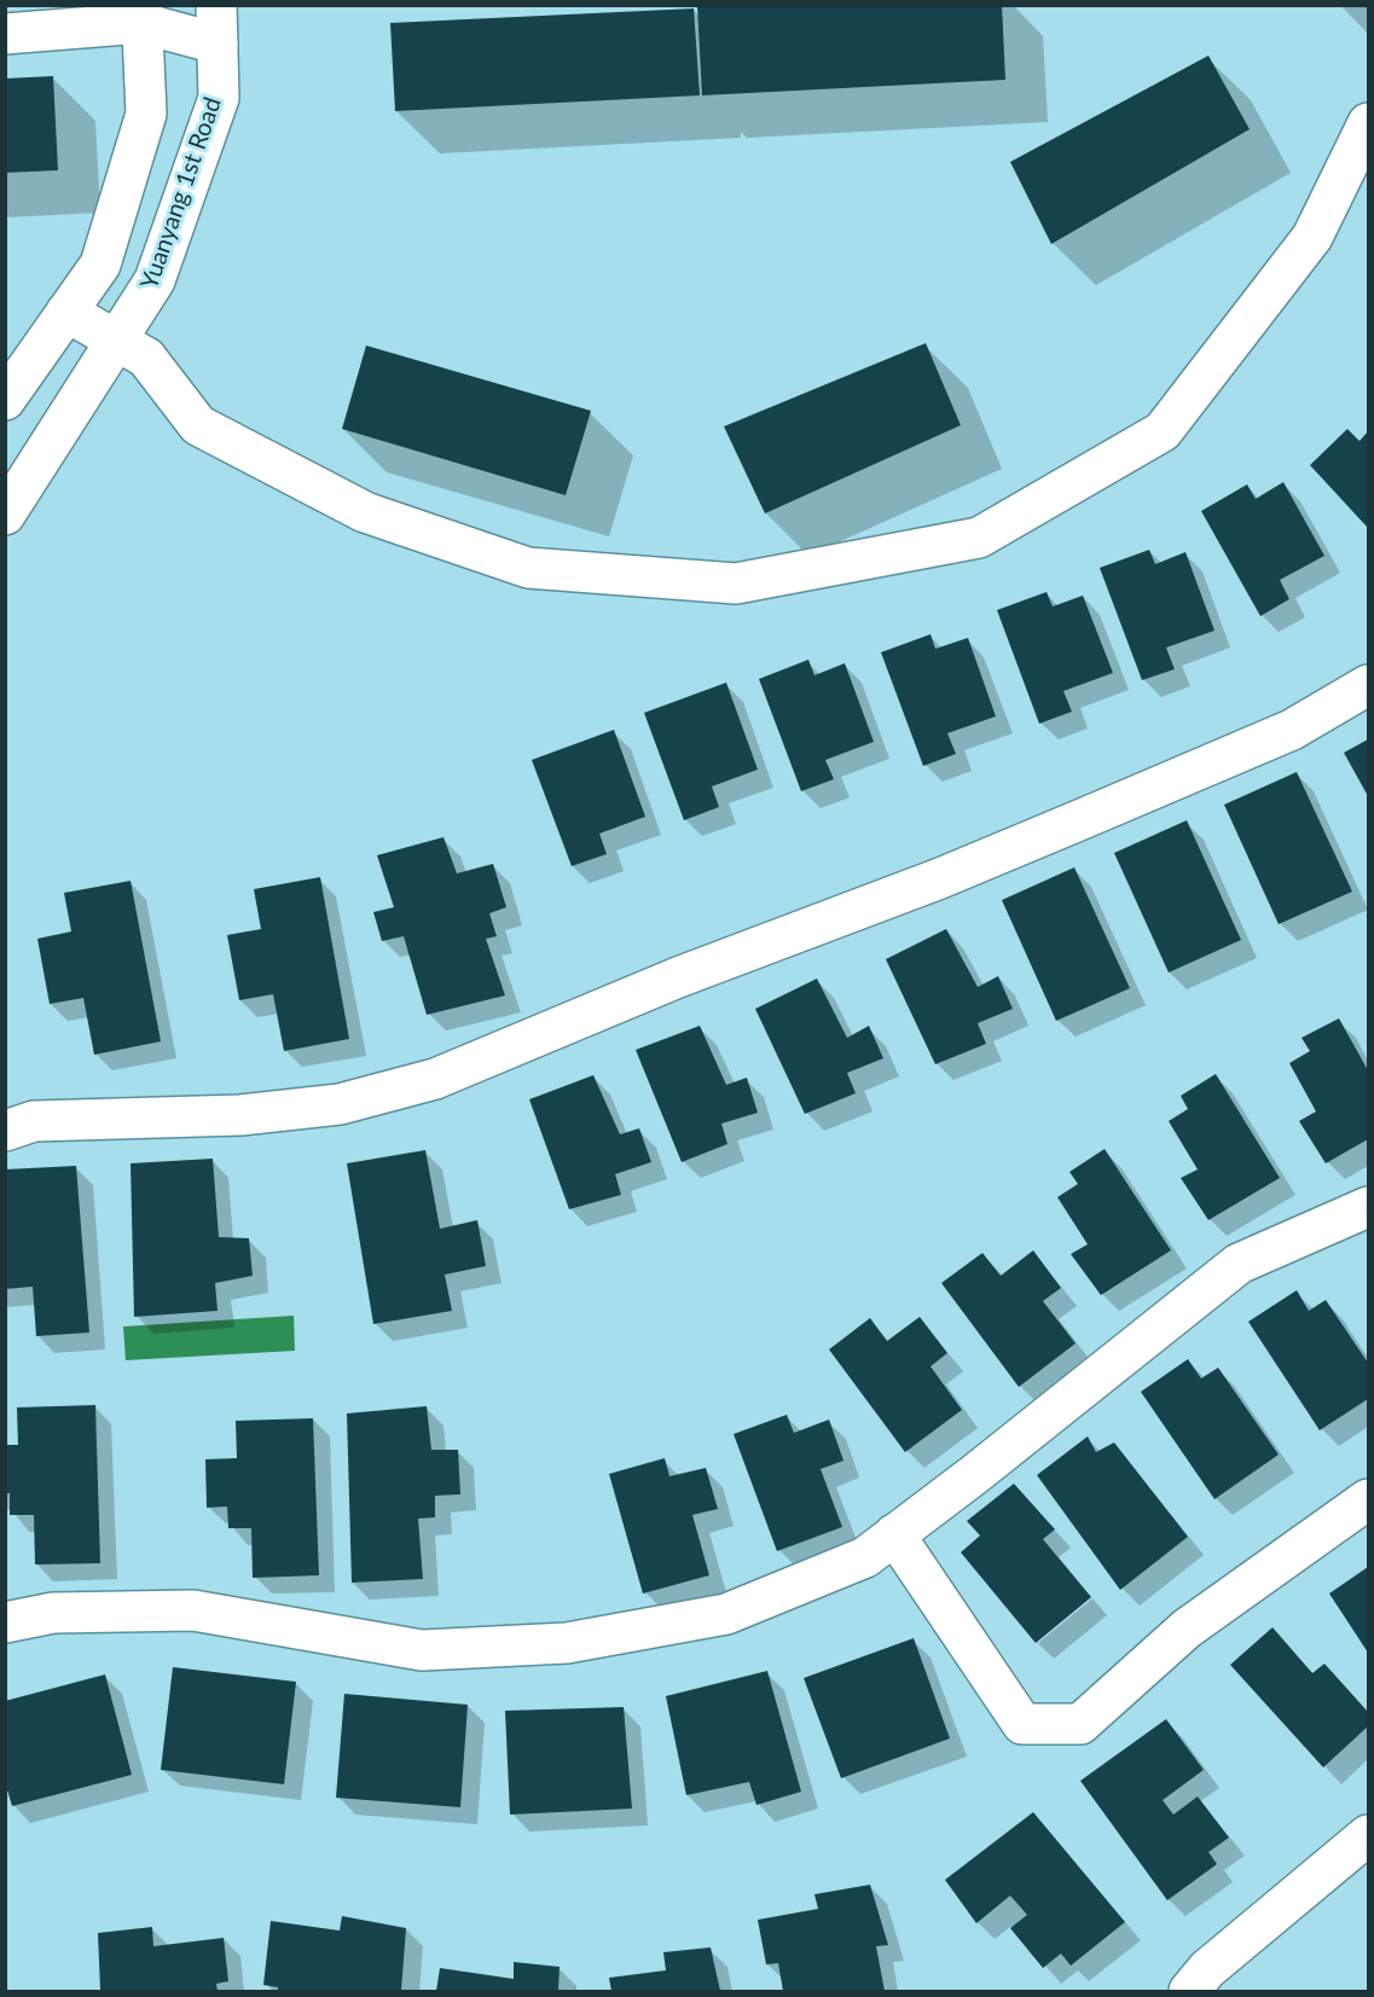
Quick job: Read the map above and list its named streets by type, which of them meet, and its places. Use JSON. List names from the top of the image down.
{
  "streets": {
    "street": ["Yuanyang 1st Road"]
  }
}
